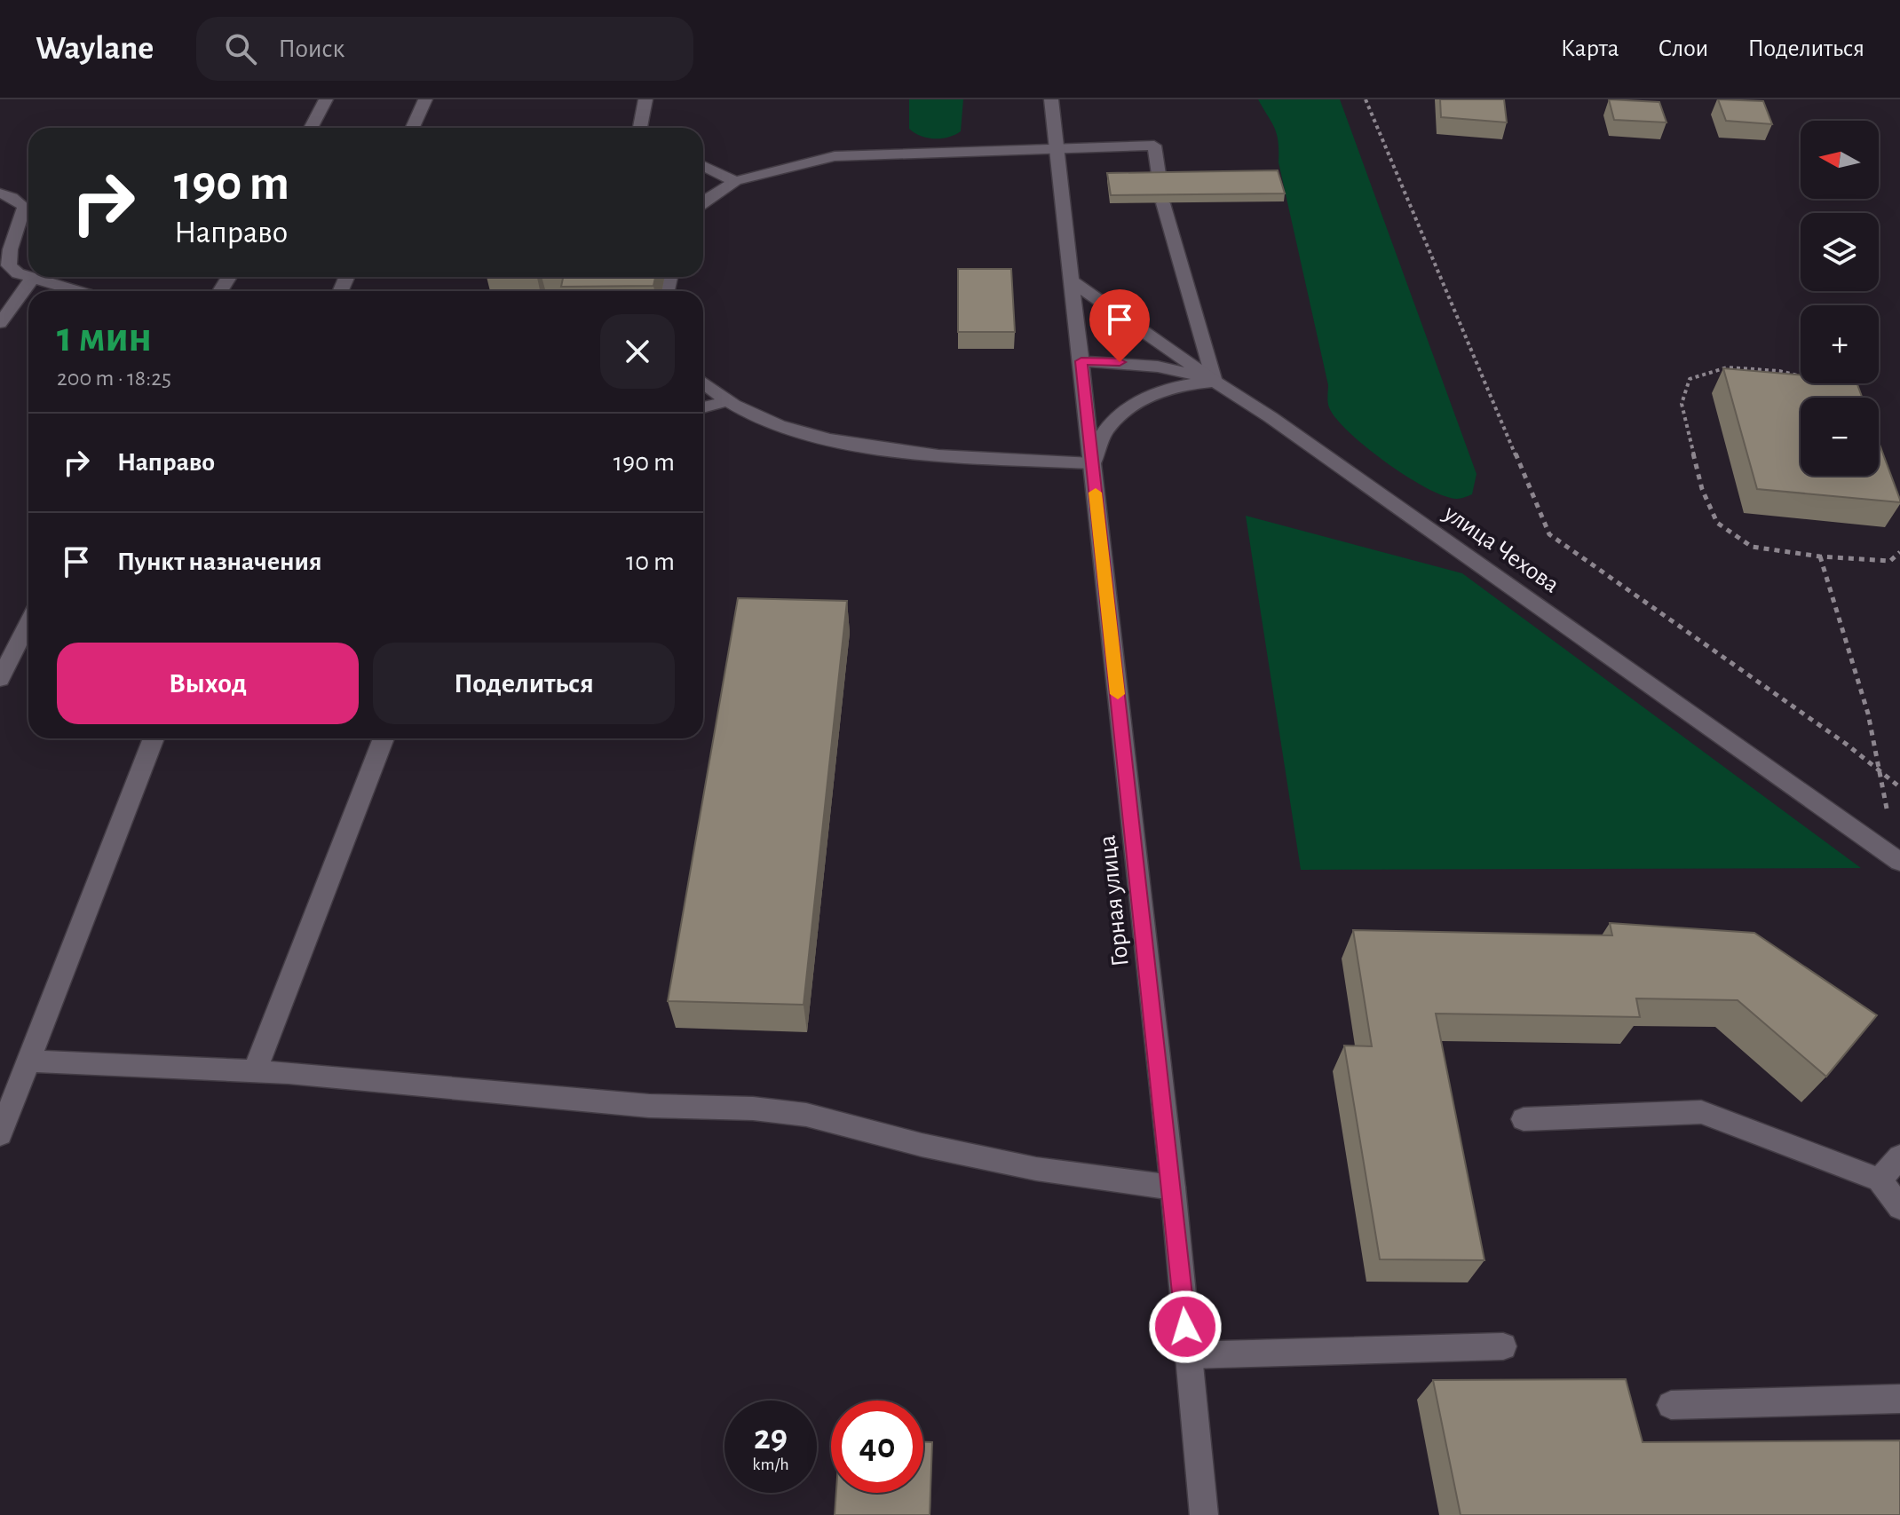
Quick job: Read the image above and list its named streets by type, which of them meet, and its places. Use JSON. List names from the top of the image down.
{
  "streets": {
    "street": ["улица Чехова", "Горная улица"]
  },
  "crossings": [
    ["улица Чехова", "Горная улица"]
  ],
  "north": "left",
  "page": {
    "header": "Waylane",
    "search": "Поиск",
    "nav": ["Карта", "Слои", "Поделиться"],
    "map_buttons": ["+", "−"],
    "turn": ["190 m", "Направо"],
    "heading": ["1 мин", "200 m · 18:25"],
    "list": [
      {
        "name": "Направо",
        "value": "190 m"
      },
      {
        "name": "Пункт назначения",
        "value": "10 m"
      }
    ],
    "buttons": ["Выход", "Поделиться"],
    "speed": "29 km/h",
    "limit": "40"
  }
}
